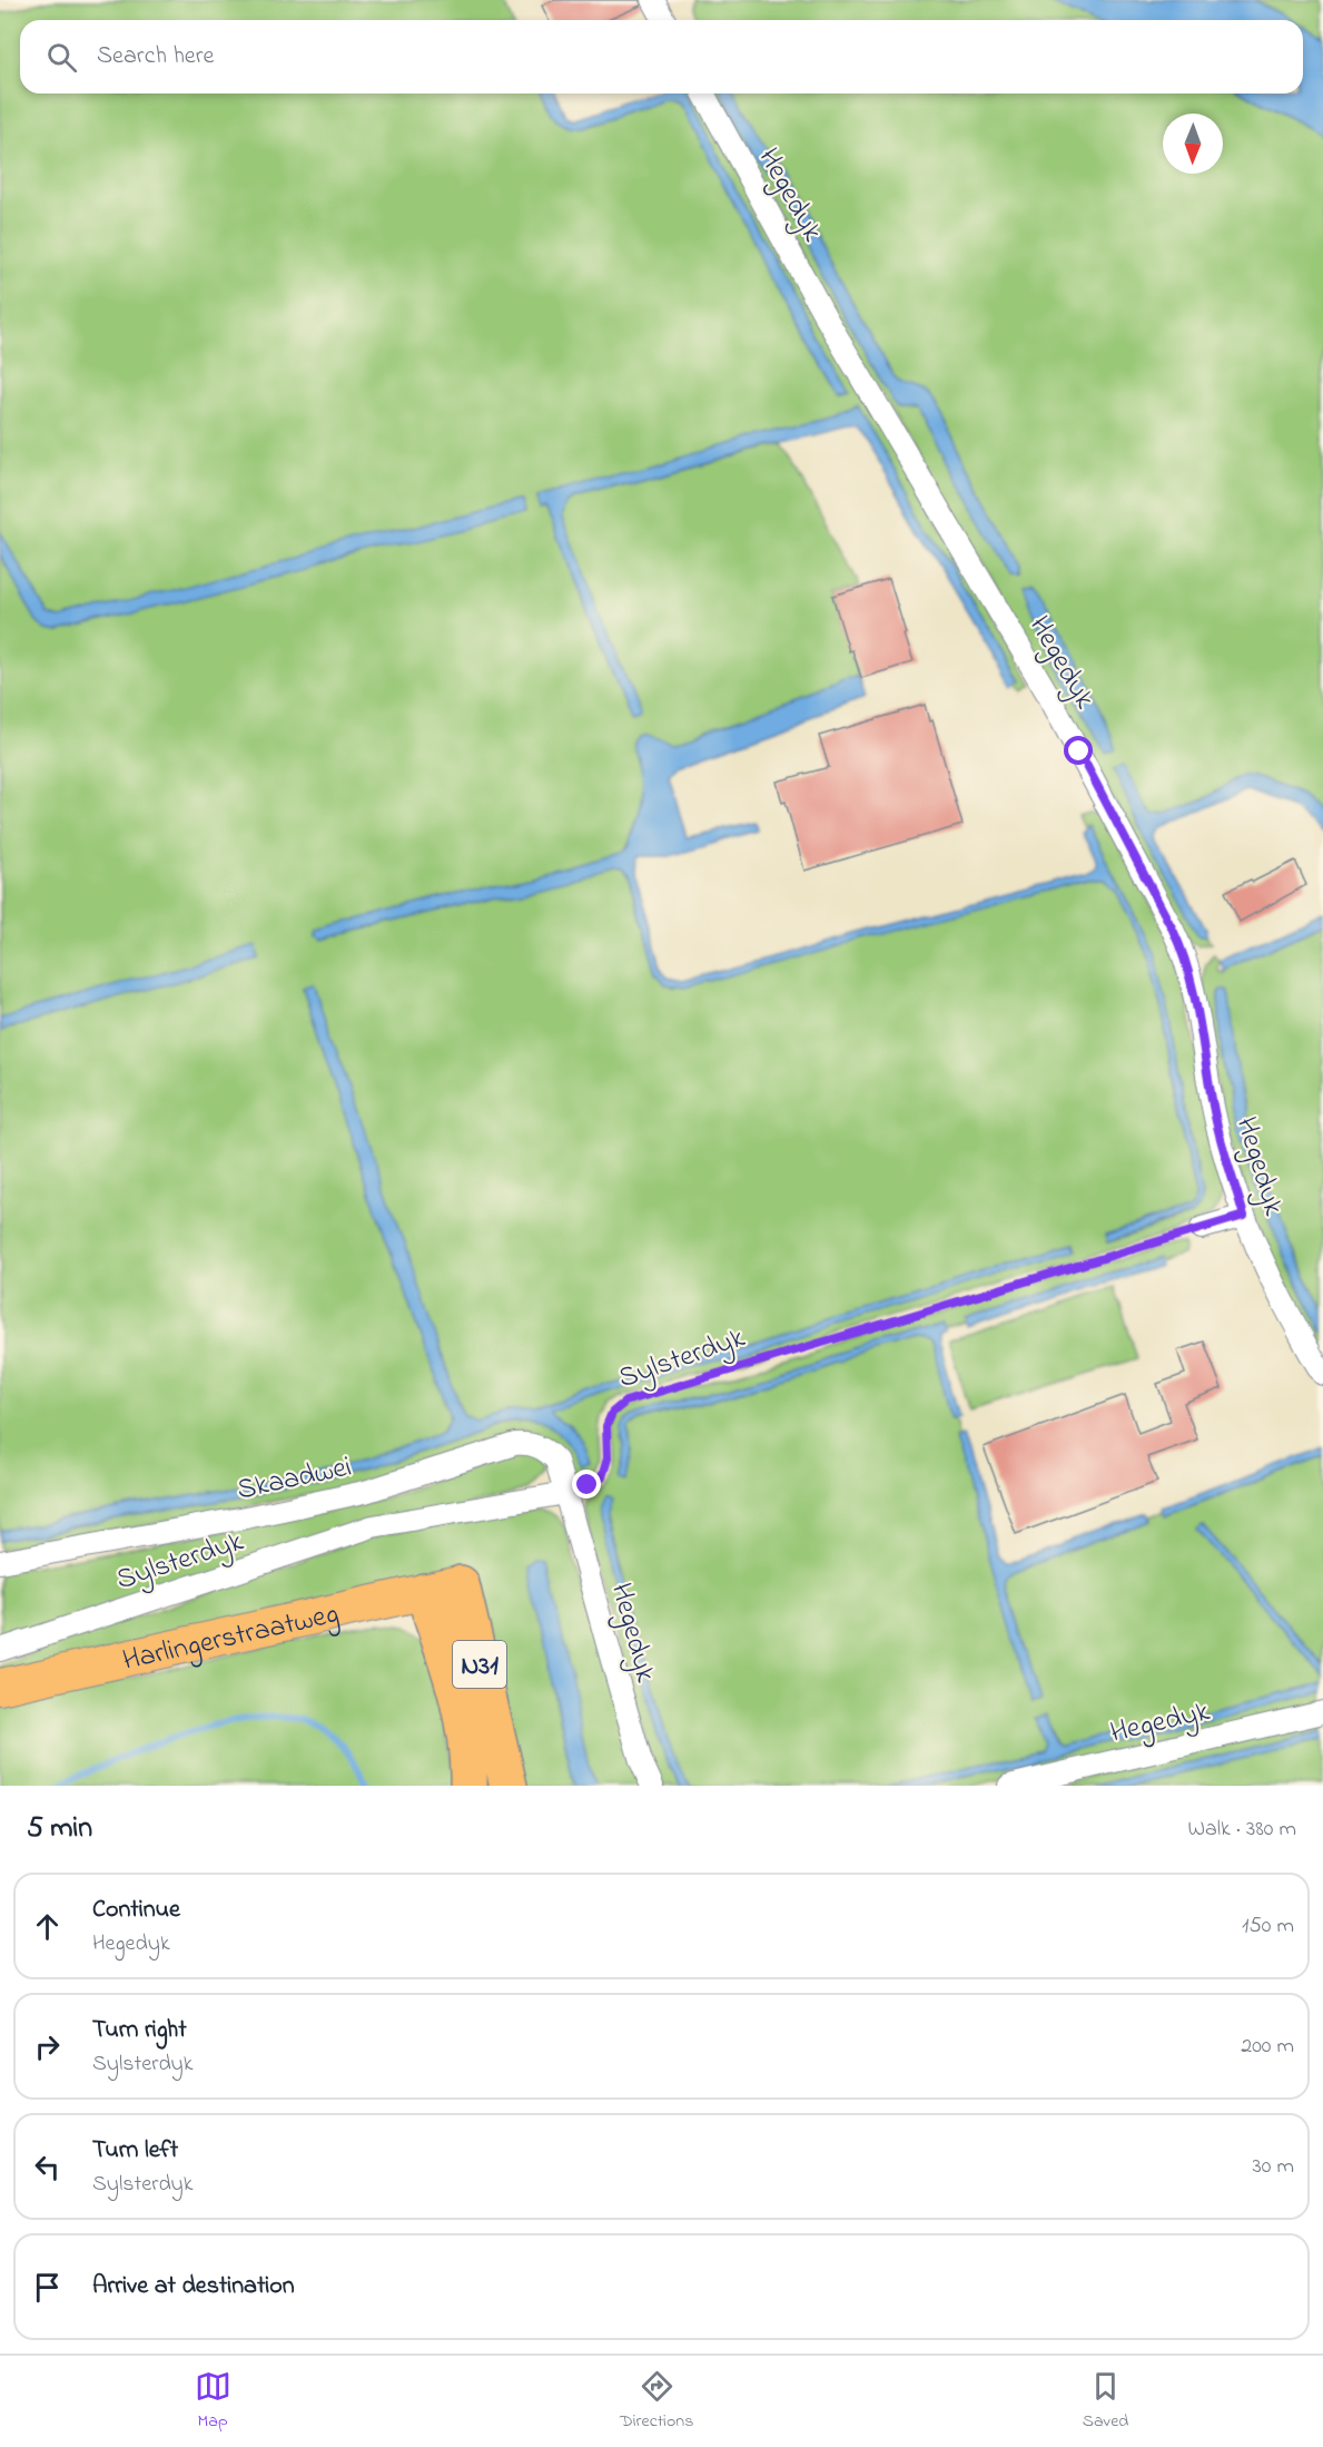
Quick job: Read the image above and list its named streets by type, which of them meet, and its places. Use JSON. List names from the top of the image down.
{
  "streets": {
    "highway": ["N31"],
    "main road": ["Harlingerstraatweg"],
    "street": ["Hegedyk", "Sylsterdyk", "Skaadwei"]
  },
  "crossings": [
    ["Hegedyk", "Sylsterdyk"],
    ["Hegedyk", "Skaadwei"],
    ["Sylsterdyk", "Skaadwei"],
    ["Harlingerstraatweg", "N31"]
  ],
  "north": "bottom",
  "page": {
    "search": "Search here",
    "heading": ["5 min", "Walk · 380 m"],
    "list": [
      ["Continue", "Hegedyk", "150 m"],
      ["Turn right", "Sylsterdyk", "200 m"],
      ["Turn left", "Sylsterdyk", "30 m"],
      "Arrive at destination"
    ],
    "nav": ["Map", "Directions", "Saved"]
  }
}
